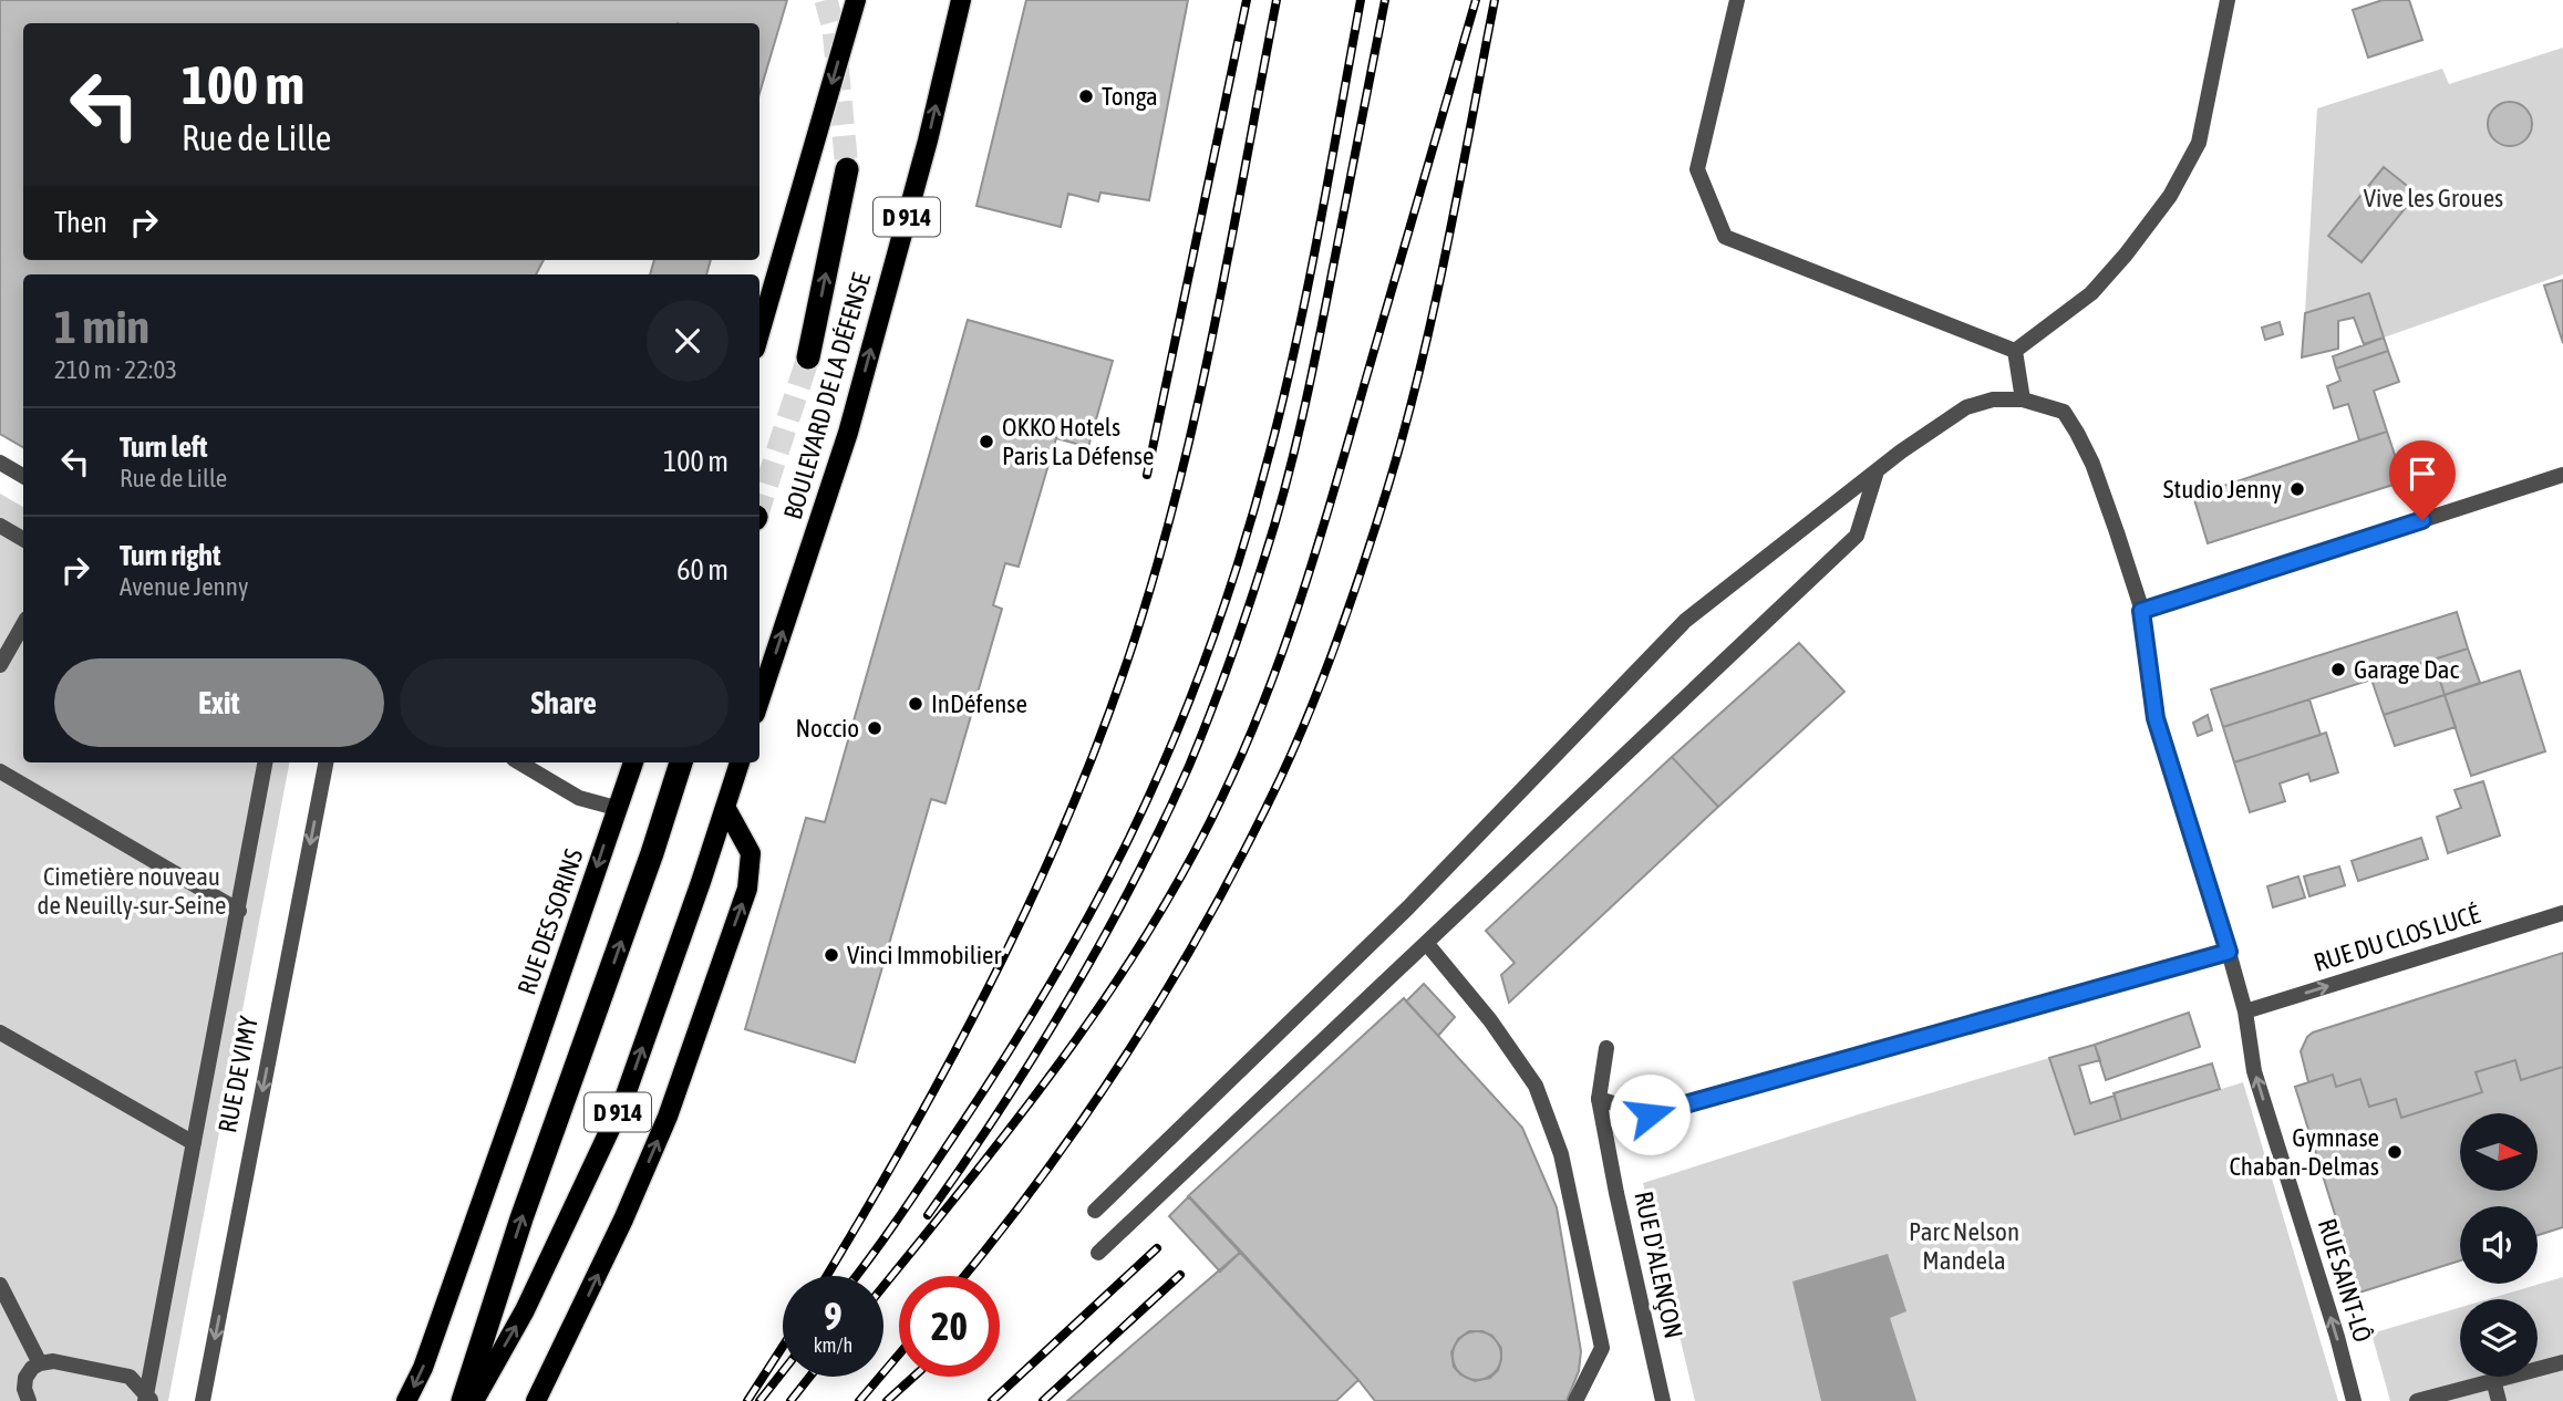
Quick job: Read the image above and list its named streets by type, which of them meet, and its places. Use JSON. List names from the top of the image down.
{
  "streets": {
    "main road": ["D 914", "BOULEVARD DE LA DÉFENSE", "RUE DES SORINS"],
    "street": [
      "RUE DU CLOS LUCÉ",
      "RUE DE VIMY",
      "RUE D'ALENÇON",
      "RUE SAINT-LÔ"
    ]
  },
  "crossings": [
    ["RUE DU CLOS LUCÉ", "RUE SAINT-LÔ"]
  ],
  "one_way": ["RUE DU CLOS LUCÉ", "RUE SAINT-LÔ"],
  "parks": ["Vive les Groues", "Cimetière nouveau de Neuilly-sur-Seine", "Parc Nelson Mandela"],
  "places": [
    "Tonga",
    "OKKO Hotels Paris La Défense",
    "Studio Jenny",
    "Garage Dac",
    "InDéfense",
    "Noccio",
    "Vinci Immobilier",
    "Gymnase Chaban-Delmas"
  ],
  "north": "right",
  "page": {
    "turn": ["100 m", "Rue de Lille"],
    "then": "Then",
    "heading": ["1 min", "210 m · 22:03"],
    "list": [
      {
        "name": "Turn left",
        "note": "Rue de Lille",
        "value": "100 m"
      },
      {
        "name": "Turn right",
        "note": "Avenue Jenny",
        "value": "60 m"
      }
    ],
    "buttons": ["Exit", "Share"],
    "speed": "9 km/h",
    "limit": "20"
  }
}
